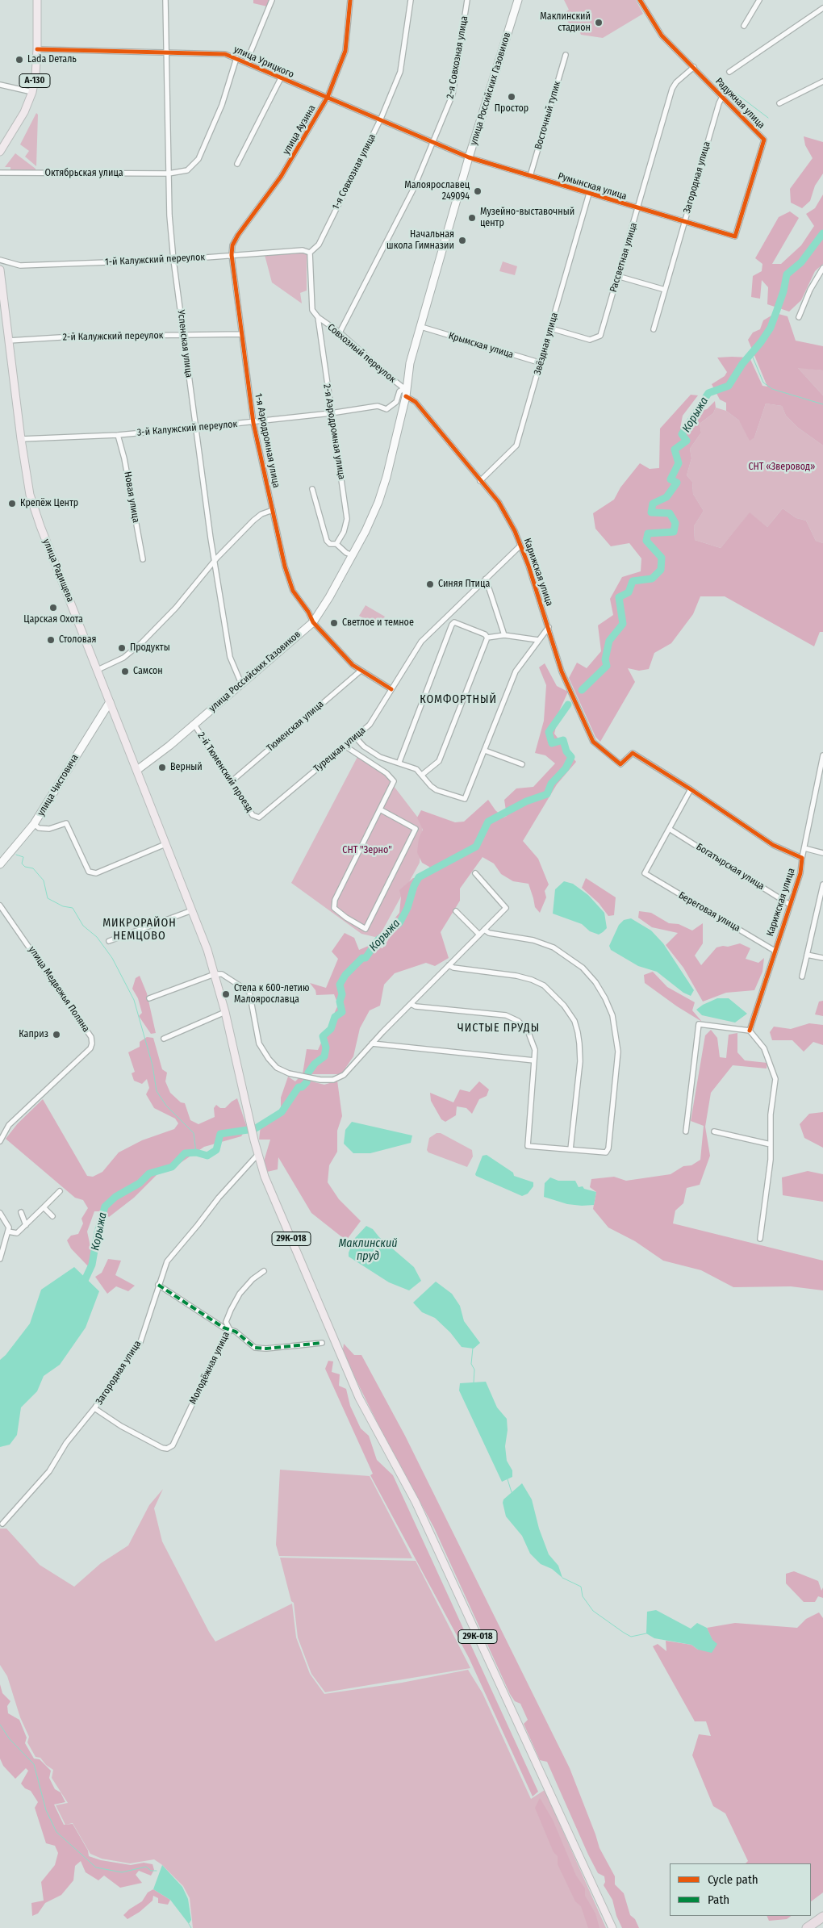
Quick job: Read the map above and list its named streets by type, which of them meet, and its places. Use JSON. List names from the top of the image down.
{
  "streets": {
    "main road": [
      "А-130",
      "улица Российских Газовиков",
      "улица Радищева",
      "улица Чистовича",
      "29К-018"
    ],
    "street": [
      "2-я Совхозная улица",
      "улица Урицкого",
      "Радужная улица",
      "Восточный тупик",
      "улица Аузина",
      "1-я Совхозная улица",
      "Октябрьская улица",
      "Загородная улица",
      "Румынская улица",
      "Рассветная улица",
      "1-й Калужский переулок",
      "2-й Калужский переулок",
      "Успенская улица",
      "Звёздная улица",
      "Крымская улица",
      "Совхозный переулок",
      "3-й Калужский переулок",
      "2-я Аэродромная улица",
      "1-я Аэродромная улица",
      "Новая улица",
      "Карижская улица",
      "Тюменская улица",
      "Турецкая улица",
      "2-й Тюменский проезд",
      "Богатырская улица",
      "Береговая улица",
      "улица Медвежья Поляна",
      "Молодёжная улица"
    ]
  },
  "crossings": [
    ["2-я Совхозная улица", "улица Урицкого"],
    ["2-я Совхозная улица", "Совхозный переулок"],
    ["улица Урицкого", "А-130"],
    ["улица Урицкого", "улица Российских Газовиков"],
    ["улица Урицкого", "улица Аузина"],
    ["улица Урицкого", "1-я Совхозная улица"],
    ["улица Урицкого", "Октябрьская улица"],
    ["улица Урицкого", "Румынская улица"],
    ["улица Урицкого", "Успенская улица"],
    ["улица Российских Газовиков", "Румынская улица"],
    ["улица Российских Газовиков", "Успенская улица"],
    ["улица Российских Газовиков", "Крымская улица"],
    ["улица Российских Газовиков", "Совхозный переулок"],
    ["улица Российских Газовиков", "3-й Калужский переулок"],
    ["улица Российских Газовиков", "1-я Аэродромная улица"],
    ["улица Российских Газовиков", "улица Радищева"],
    ["улица Российских Газовиков", "Карижская улица"],
    ["улица Российских Газовиков", "2-й Тюменский проезд"],
    ["Радужная улица", "Загородная улица"],
    ["Радужная улица", "Румынская улица"],
    ["Радужная улица", "Рассветная улица"],
    ["Восточный тупик", "Румынская улица"],
    ["улица Аузина", "1-й Калужский переулок"],
    ["улица Аузина", "1-я Аэродромная улица"],
    ["1-я Совхозная улица", "1-й Калужский переулок"],
    ["Октябрьская улица", "Успенская улица"],
    ["Загородная улица", "Румынская улица"],
    ["Загородная улица", "29К-018"],
    ["Загородная улица", "Молодёжная улица"],
    ["Румынская улица", "Рассветная улица"],
    ["Румынская улица", "Звёздная улица"],
    ["Рассветная улица", "Звёздная улица"],
    ["1-й Калужский переулок", "Успенская улица"],
    ["1-й Калужский переулок", "1-я Аэродромная улица"],
    ["2-й Калужский переулок", "Успенская улица"],
    ["2-й Калужский переулок", "1-я Аэродромная улица"],
    ["2-й Калужский переулок", "улица Радищева"],
    ["Успенская улица", "3-й Калужский переулок"],
    ["Звёздная улица", "Крымская улица"],
    ["Звёздная улица", "Карижская улица"],
    ["Совхозный переулок", "3-й Калужский переулок"],
    ["Совхозный переулок", "2-я Аэродромная улица"],
    ["3-й Калужский переулок", "2-я Аэродромная улица"],
    ["3-й Калужский переулок", "1-я Аэродромная улица"],
    ["3-й Калужский переулок", "Новая улица"],
    ["3-й Калужский переулок", "улица Радищева"],
    ["1-я Аэродромная улица", "Тюменская улица"],
    ["1-я Аэродромная улица", "Турецкая улица"],
    ["улица Радищева", "улица Чистовича"],
    ["улица Радищева", "29К-018"],
    ["Карижская улица", "Турецкая улица"],
    ["Карижская улица", "Богатырская улица"],
    ["Карижская улица", "Береговая улица"],
    ["Тюменская улица", "2-й Тюменский проезд"],
    ["Турецкая улица", "2-й Тюменский проезд"],
    ["Богатырская улица", "Береговая улица"]
  ],
  "districts": ["КОМФОРТНЫЙ", "МИКРОРАЙОН НЕМЦОВО", "ЧИСТЫЕ ПРУДЫ"],
  "water": ["Корыжа", "Маклинский пруд"],
  "parks": ["СНТ «Зверовод»", "СНТ \"Зерно\""],
  "places": [
    "Маклинский стадион",
    "Lada Dеталь",
    "Простор",
    "Малоярославец 249094",
    "Музейно-выставочный центр",
    "Начальная школа Гимназии",
    "Крепёж Центр",
    "Синяя Птица",
    "Царская Охота",
    "Светлое и темное",
    "Столовая",
    "Продукты",
    "Самсон",
    "Верный",
    "Стела к 600-летию Малоярославца",
    "Каприз"
  ],
  "legend": ["Cycle path", "Path"]
}
